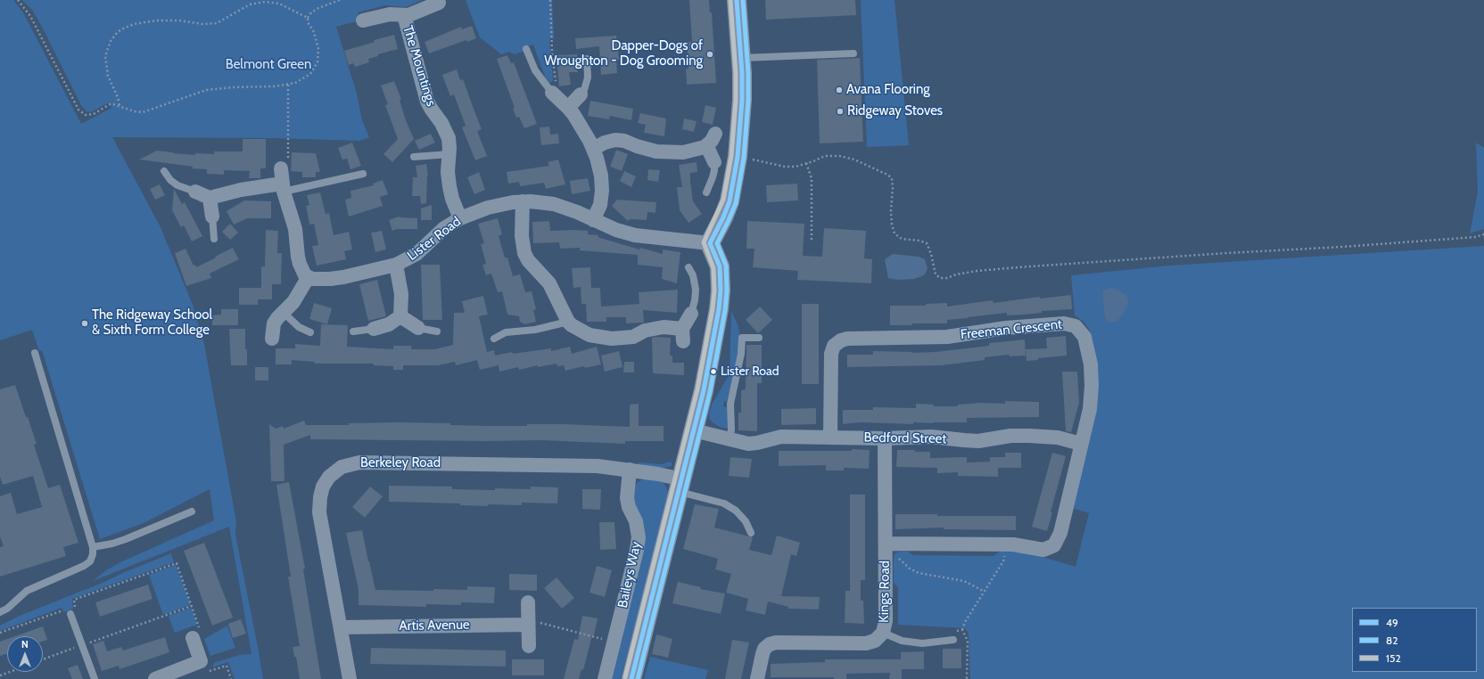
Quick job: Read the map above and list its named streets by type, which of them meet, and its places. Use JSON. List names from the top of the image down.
{
  "streets": {
    "street": [
      "The Mountings",
      "Lister Road",
      "Freeman Crescent",
      "Bedford Street",
      "Berkeley Road",
      "Baileys Way",
      "Kings Road",
      "Artis Avenue"
    ]
  },
  "crossings": [
    ["The Mountings", "Lister Road"],
    ["Freeman Crescent", "Bedford Street"],
    ["Freeman Crescent", "Kings Road"],
    ["Bedford Street", "Kings Road"],
    ["Berkeley Road", "Baileys Way"],
    ["Berkeley Road", "Artis Avenue"]
  ],
  "parks": ["Belmont Green"],
  "places": [
    "Dapper-Dogs of Wroughton - Dog Grooming",
    "Avana Flooring",
    "Ridgeway Stoves",
    "The Ridgeway School & Sixth Form College",
    "Lister Road"
  ],
  "lines": ["transit line 49", "transit line 82", "transit line 152"],
  "legend": ["49", "82", "152"],
  "north": "top"
}
